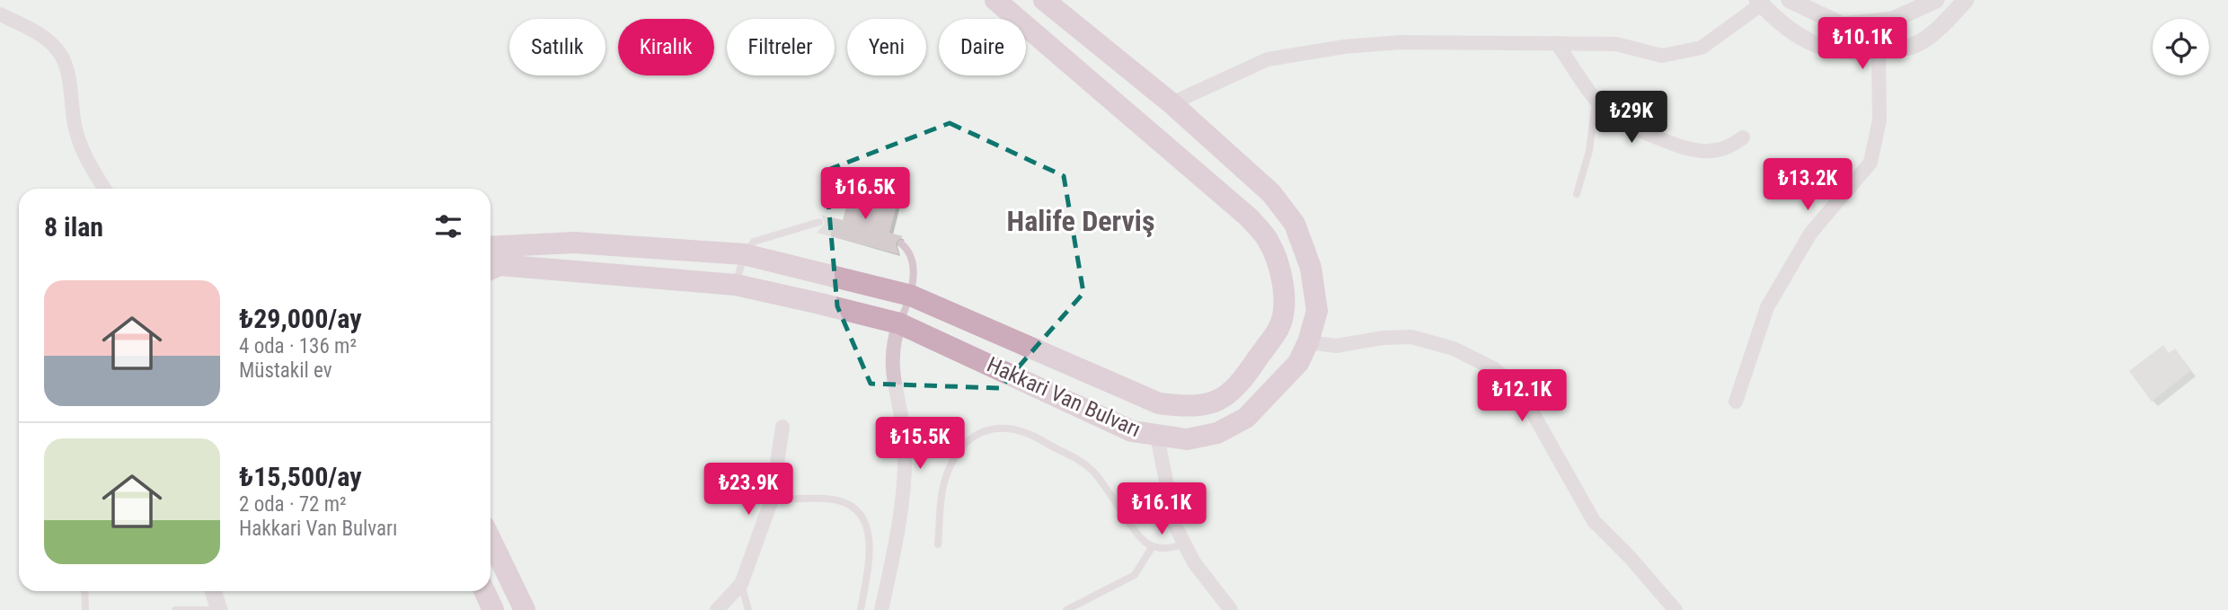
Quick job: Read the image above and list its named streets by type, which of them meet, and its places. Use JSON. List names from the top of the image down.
{
  "streets": {
    "main road": ["Hakkari Van Bulvarı"]
  },
  "districts": ["Halife Derviş"],
  "page": {
    "price": [
      "₺10.1K",
      "₺29K",
      "₺13.2K",
      "₺16.5K",
      "₺12.1K",
      "₺15.5K",
      "₺23.9K",
      "₺16.1K"
    ],
    "chip": [
      "Satılık",
      "Kiralık",
      "Filtreler",
      "Yeni",
      "Daire"
    ],
    "heading": "8 ilan",
    "list": [
      {
        "name": "₺29,000/ay",
        "note": "4 oda · 136 m² · Müstakil ev"
      },
      {
        "name": "₺15,500/ay",
        "note": "2 oda · 72 m² · Hakkari Van Bulvarı"
      }
    ]
  }
}
